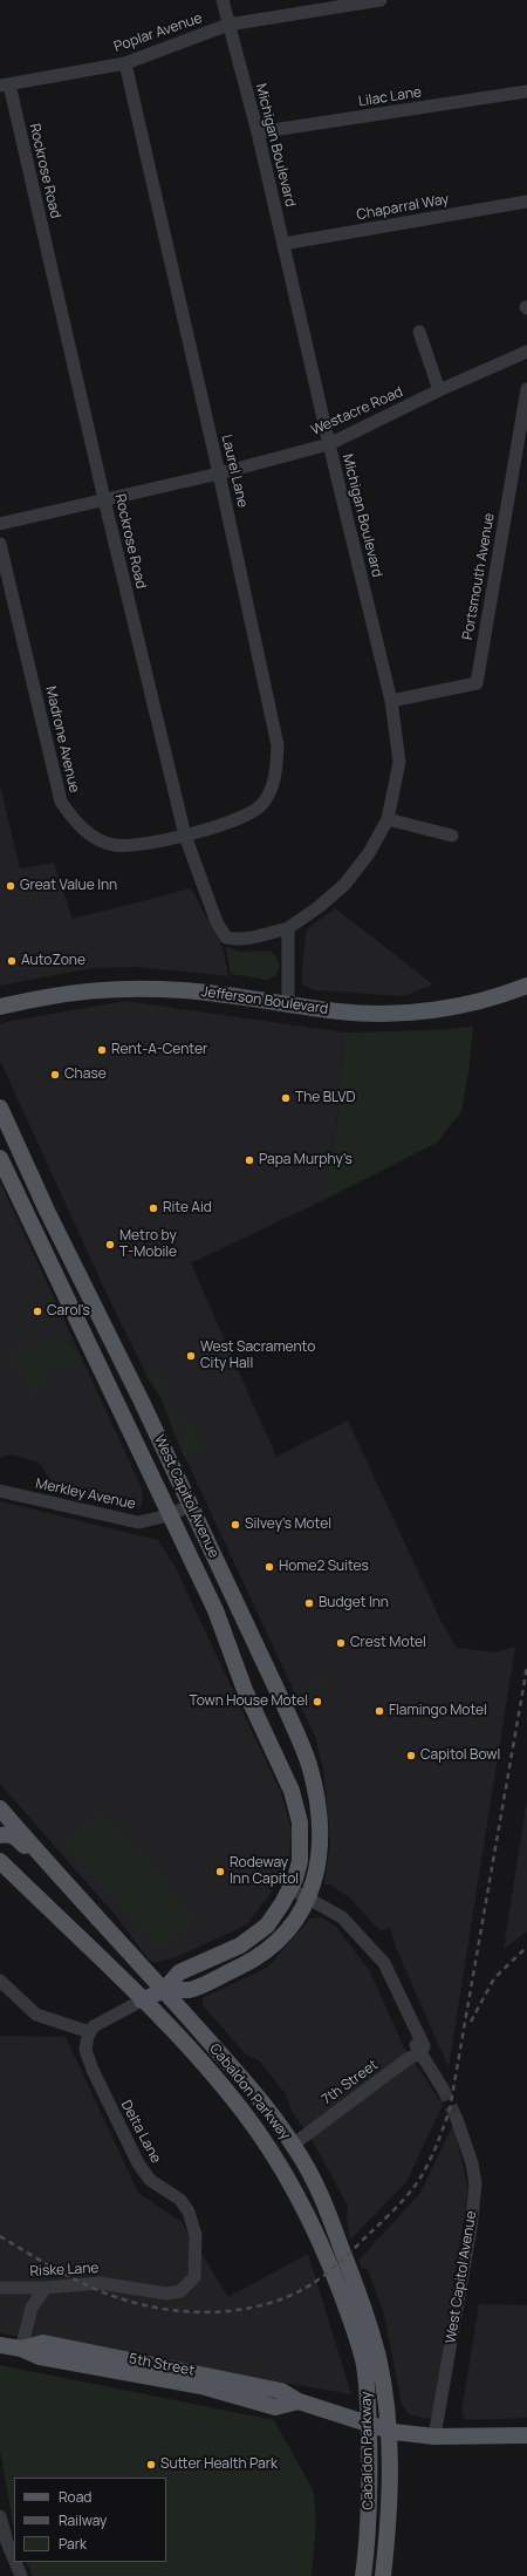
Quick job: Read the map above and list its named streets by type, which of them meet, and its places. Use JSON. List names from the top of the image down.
{
  "streets": {
    "main road": [
      "Jefferson Boulevard",
      "West Capitol Avenue",
      "Cabaldon Parkway",
      "5th Street"
    ],
    "street": [
      "Poplar Avenue",
      "Lilac Lane",
      "Michigan Boulevard",
      "Rockrose Road",
      "Chaparral Way",
      "Westacre Road",
      "Laurel Lane",
      "Portsmouth Avenue",
      "Madrone Avenue",
      "Merkley Avenue",
      "7th Street",
      "Delta Lane",
      "Riske Lane"
    ]
  },
  "crossings": [
    ["Poplar Avenue", "Michigan Boulevard"],
    ["Poplar Avenue", "Rockrose Road"],
    ["Poplar Avenue", "Laurel Lane"],
    ["Lilac Lane", "Michigan Boulevard"],
    ["Michigan Boulevard", "Rockrose Road"],
    ["Michigan Boulevard", "Chaparral Way"],
    ["Michigan Boulevard", "Westacre Road"],
    ["Michigan Boulevard", "Portsmouth Avenue"],
    ["Rockrose Road", "Westacre Road"],
    ["Rockrose Road", "Laurel Lane"],
    ["Rockrose Road", "Madrone Avenue"],
    ["Westacre Road", "Laurel Lane"],
    ["Laurel Lane", "Madrone Avenue"],
    ["Merkley Avenue", "West Capitol Avenue"],
    ["West Capitol Avenue", "Cabaldon Parkway"],
    ["West Capitol Avenue", "5th Street"],
    ["7th Street", "Cabaldon Parkway"],
    ["Cabaldon Parkway", "5th Street"],
    ["Delta Lane", "Riske Lane"]
  ],
  "places": [
    "Great Value Inn",
    "AutoZone",
    "Rent-A-Center",
    "Chase",
    "The BLVD",
    "Papa Murphy's",
    "Rite Aid",
    "Metro by T-Mobile",
    "Carol's",
    "West Sacramento City Hall",
    "Silvey's Motel",
    "Home2 Suites",
    "Budget Inn",
    "Crest Motel",
    "Town House Motel",
    "Flamingo Motel",
    "Capitol Bowl",
    "Rodeway Inn Capitol",
    "Sutter Health Park"
  ],
  "legend": ["Road", "Railway", "Park"]
}
